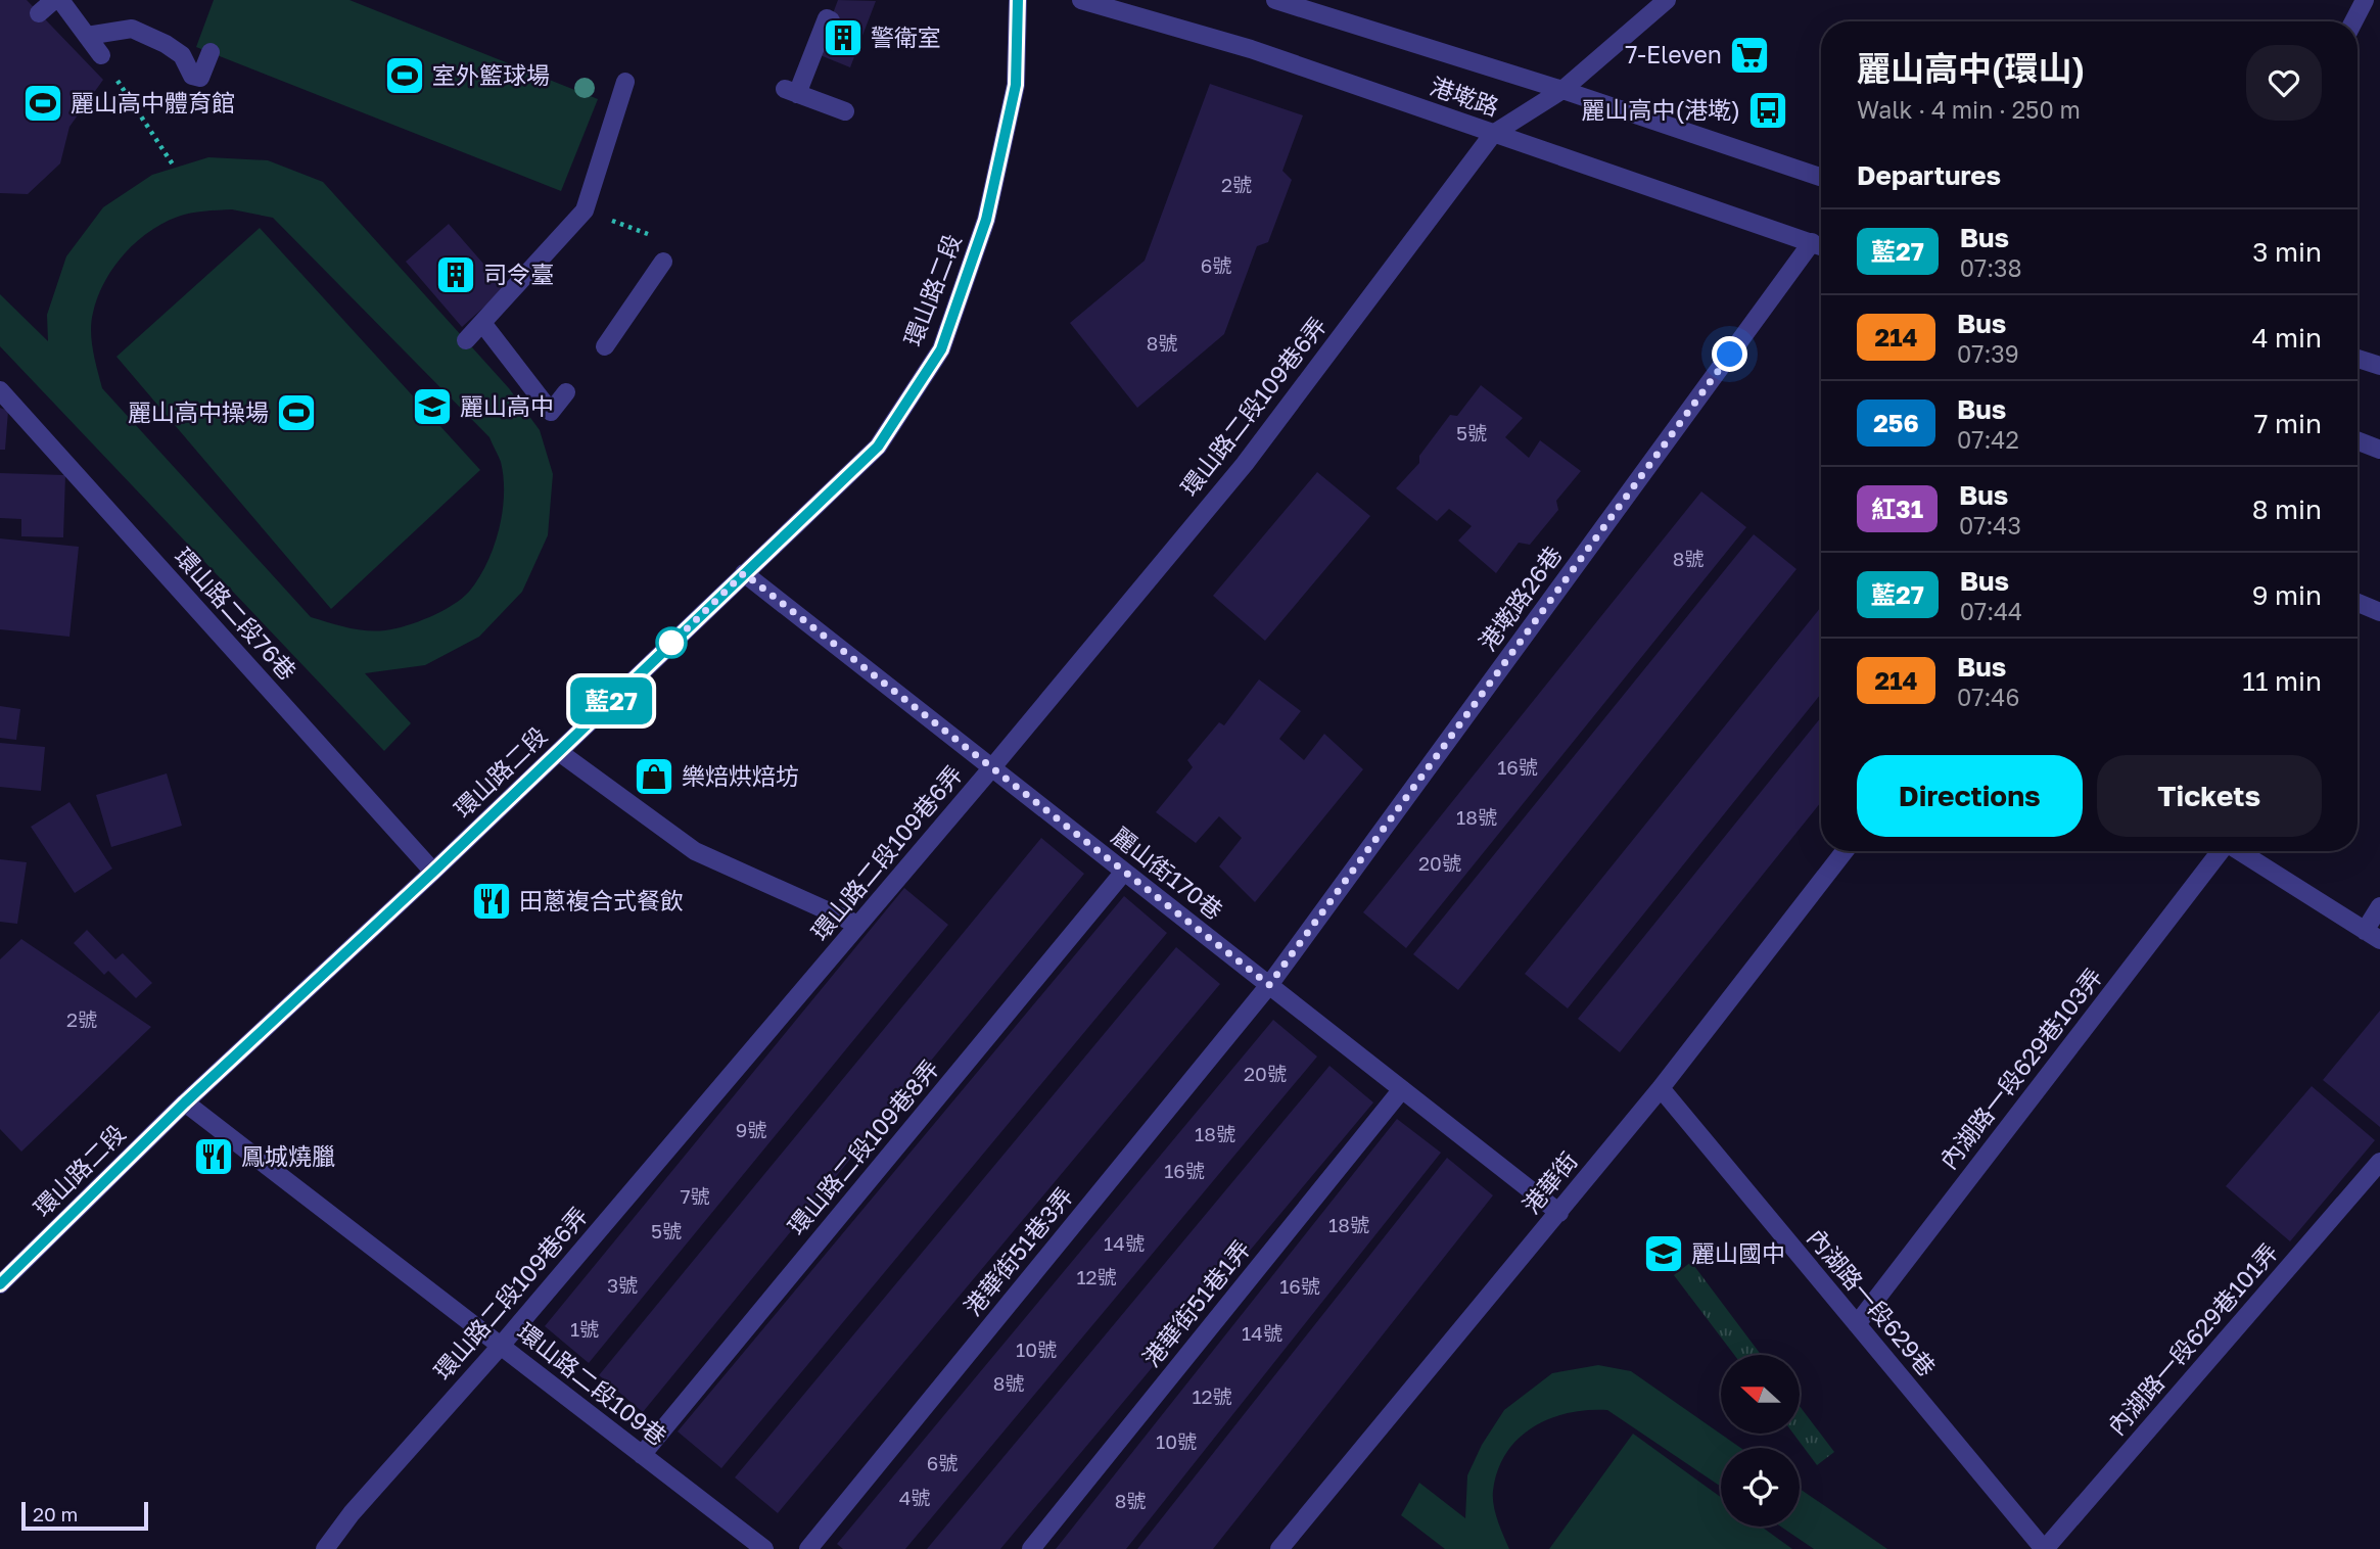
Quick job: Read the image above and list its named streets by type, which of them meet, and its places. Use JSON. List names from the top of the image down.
{
  "streets": {
    "street": [
      "港墘路",
      "環山路二段",
      "環山路二段109巷6弄",
      "港墘路26巷",
      "環山路二段76巷",
      "麗山街170巷",
      "內湖路一段629巷103弄",
      "環山路二段109巷8弄",
      "港華街",
      "港華街51巷3弄",
      "內湖路一段629巷",
      "港華街51巷1弄",
      "內湖路一段629巷101弄",
      "環山路二段109巷"
    ]
  },
  "crossings": [
    ["港墘路", "環山路二段109巷6弄"],
    ["港墘路", "港墘路26巷"],
    ["環山路二段", "環山路二段76巷"],
    ["環山路二段", "麗山街170巷"],
    ["環山路二段", "環山路二段109巷"],
    ["環山路二段109巷6弄", "麗山街170巷"],
    ["環山路二段109巷6弄", "環山路二段109巷"],
    ["港墘路26巷", "麗山街170巷"],
    ["港墘路26巷", "港華街51巷3弄"],
    ["麗山街170巷", "環山路二段109巷8弄"],
    ["麗山街170巷", "港華街"],
    ["麗山街170巷", "港華街51巷3弄"],
    ["麗山街170巷", "港華街51巷1弄"],
    ["內湖路一段629巷103弄", "內湖路一段629巷"],
    ["環山路二段109巷8弄", "環山路二段109巷"],
    ["港華街", "內湖路一段629巷"],
    ["內湖路一段629巷", "內湖路一段629巷101弄"]
  ],
  "places": {
    "building": ["警衛室", "司令臺"],
    "supermarket": ["7-Eleven"],
    "sports": ["室外籃球場", "麗山高中體育館", "麗山高中操場"],
    "bus stop": ["麗山高中(港墘)"],
    "school or university": ["麗山高中", "麗山國中"],
    "shop": ["樂焙烘焙坊"],
    "restaurant": ["田蔥複合式餐飲", "鳳城燒臘"]
  },
  "lines": ["bus line 藍27"],
  "house_numbers": [
    "2號",
    "6號",
    "8號",
    "5號",
    "8號",
    "16號",
    "18號",
    "20號",
    "2號",
    "20號",
    "9號",
    "18號",
    "16號",
    "7號",
    "18號",
    "5號",
    "14號",
    "12號",
    "3號",
    "16號",
    "1號",
    "14號",
    "10號",
    "8號",
    "12號",
    "10號",
    "6號",
    "4號",
    "8號"
  ],
  "scale_bar": "20 m",
  "north": "left",
  "page": {
    "on_map": "藍27",
    "heading": [
      ["麗山高中(環山)", "Walk · 4 min · 250 m"],
      "Departures"
    ],
    "list": [
      {
        "mark": "藍27",
        "name": "Bus",
        "note": "07:38",
        "value": "3 min"
      },
      {
        "mark": "214",
        "name": "Bus",
        "note": "07:39",
        "value": "4 min"
      },
      {
        "mark": "256",
        "name": "Bus",
        "note": "07:42",
        "value": "7 min"
      },
      {
        "mark": "紅31",
        "name": "Bus",
        "note": "07:43",
        "value": "8 min"
      },
      {
        "mark": "藍27",
        "name": "Bus",
        "note": "07:44",
        "value": "9 min"
      },
      {
        "mark": "214",
        "name": "Bus",
        "note": "07:46",
        "value": "11 min"
      }
    ],
    "buttons": ["Directions", "Tickets"],
    "scale": "20 m"
  }
}
